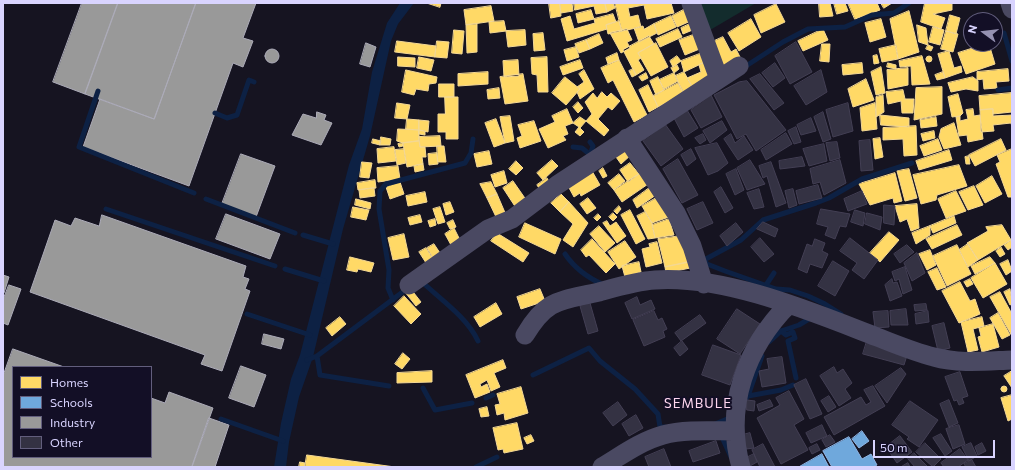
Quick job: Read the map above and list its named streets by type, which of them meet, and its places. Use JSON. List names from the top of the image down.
{
  "districts": ["SEMBULE"],
  "legend": [
    "Homes",
    "Schools",
    "Industry",
    "Other"
  ],
  "scale_bar": "50 m",
  "north": "left"
}
